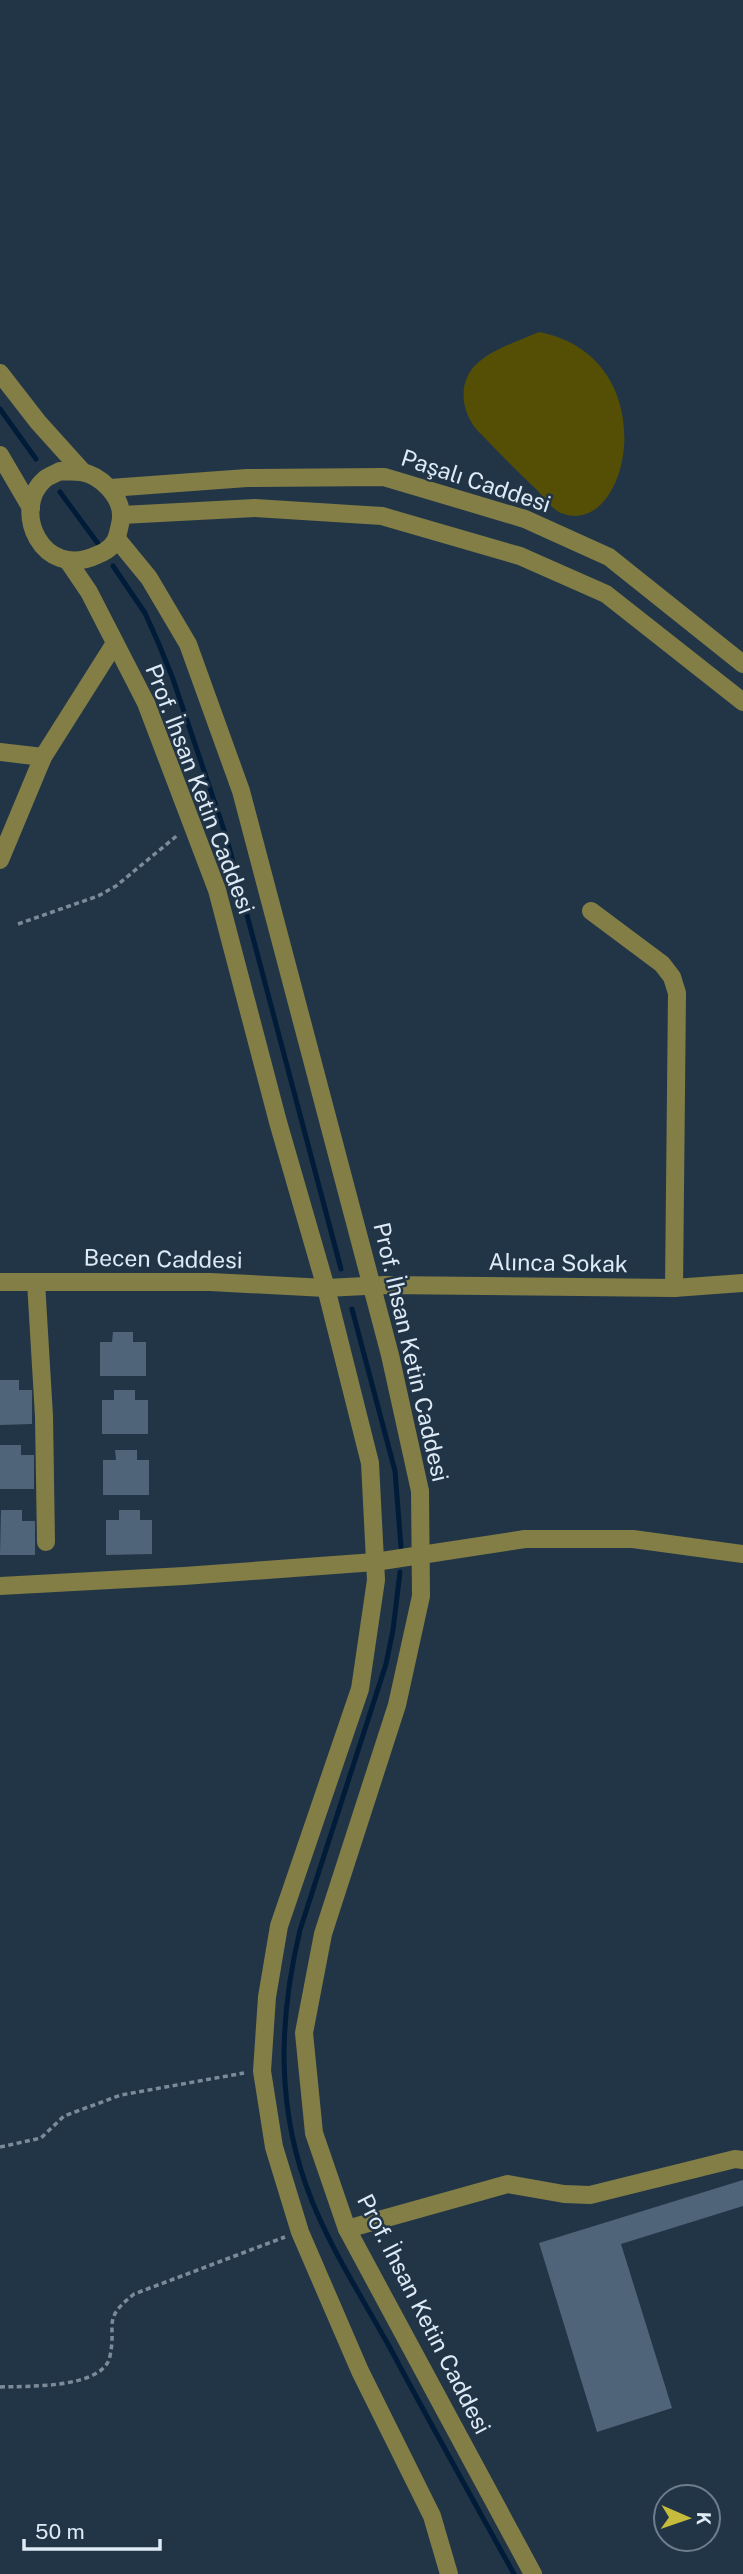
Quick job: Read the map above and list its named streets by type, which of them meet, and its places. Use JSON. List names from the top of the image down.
{
  "streets": {
    "street": [
      "Paşalı Caddesi",
      "Prof. İhsan Ketin Caddesi",
      "Becen Caddesi",
      "Alınca Sokak"
    ]
  },
  "crossings": [
    ["Paşalı Caddesi", "Prof. İhsan Ketin Caddesi"],
    ["Prof. İhsan Ketin Caddesi", "Becen Caddesi"],
    ["Prof. İhsan Ketin Caddesi", "Alınca Sokak"],
    ["Becen Caddesi", "Alınca Sokak"]
  ],
  "scale_bar": "50 m",
  "north": "right"
}
